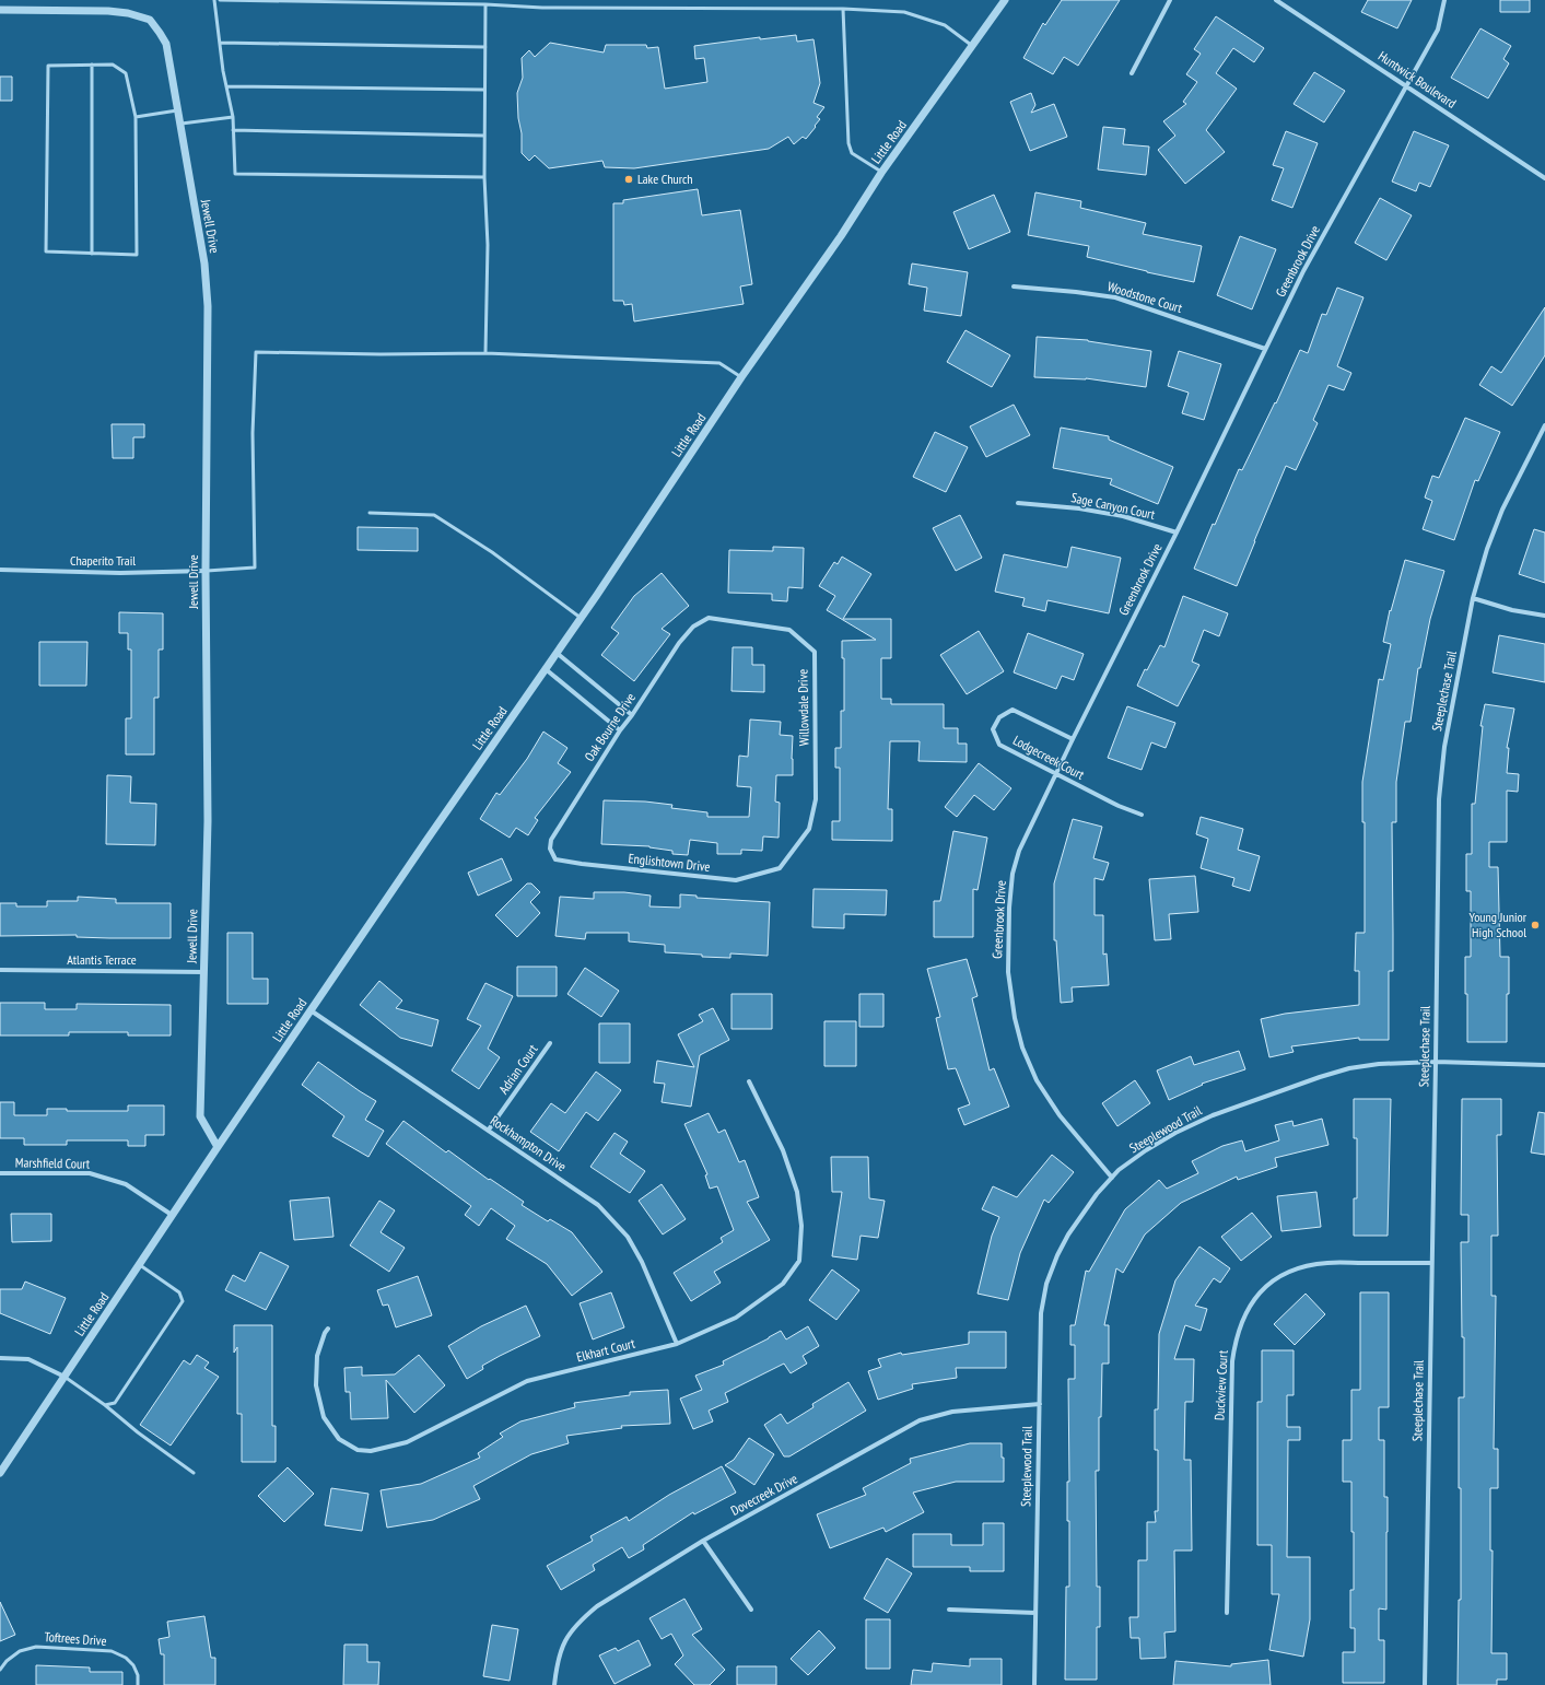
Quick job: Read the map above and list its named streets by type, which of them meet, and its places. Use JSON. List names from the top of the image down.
{
  "streets": {
    "street": [
      "Huntwick Boulevard",
      "Little Road",
      "Jewell Drive",
      "Greenbrook Drive",
      "Woodstone Court",
      "Sage Canyon Court",
      "Chaperito Trail",
      "Steeplechase Trail",
      "Willowdale Drive",
      "Oak Bourne Drive",
      "Lodgecreek Court",
      "Englishtown Drive",
      "Atlantis Terrace",
      "Adrian Court",
      "Steeplewood Trail",
      "Rockhampton Drive",
      "Marshfield Court",
      "Elkhart Court",
      "Duckview Court",
      "Dovecreek Drive"
    ],
    "lane": ["Toftrees Drive"]
  },
  "crossings": [
    ["Huntwick Boulevard", "Greenbrook Drive"],
    ["Little Road", "Jewell Drive"],
    ["Little Road", "Rockhampton Drive"],
    ["Little Road", "Marshfield Court"],
    ["Jewell Drive", "Chaperito Trail"],
    ["Jewell Drive", "Atlantis Terrace"],
    ["Greenbrook Drive", "Woodstone Court"],
    ["Greenbrook Drive", "Sage Canyon Court"],
    ["Greenbrook Drive", "Lodgecreek Court"],
    ["Greenbrook Drive", "Steeplewood Trail"],
    ["Steeplechase Trail", "Steeplewood Trail"],
    ["Steeplechase Trail", "Duckview Court"],
    ["Willowdale Drive", "Oak Bourne Drive"],
    ["Willowdale Drive", "Englishtown Drive"],
    ["Oak Bourne Drive", "Englishtown Drive"],
    ["Adrian Court", "Rockhampton Drive"],
    ["Steeplewood Trail", "Dovecreek Drive"],
    ["Rockhampton Drive", "Elkhart Court"]
  ],
  "places": ["Lake Church", "Young Junior High School"]
}
